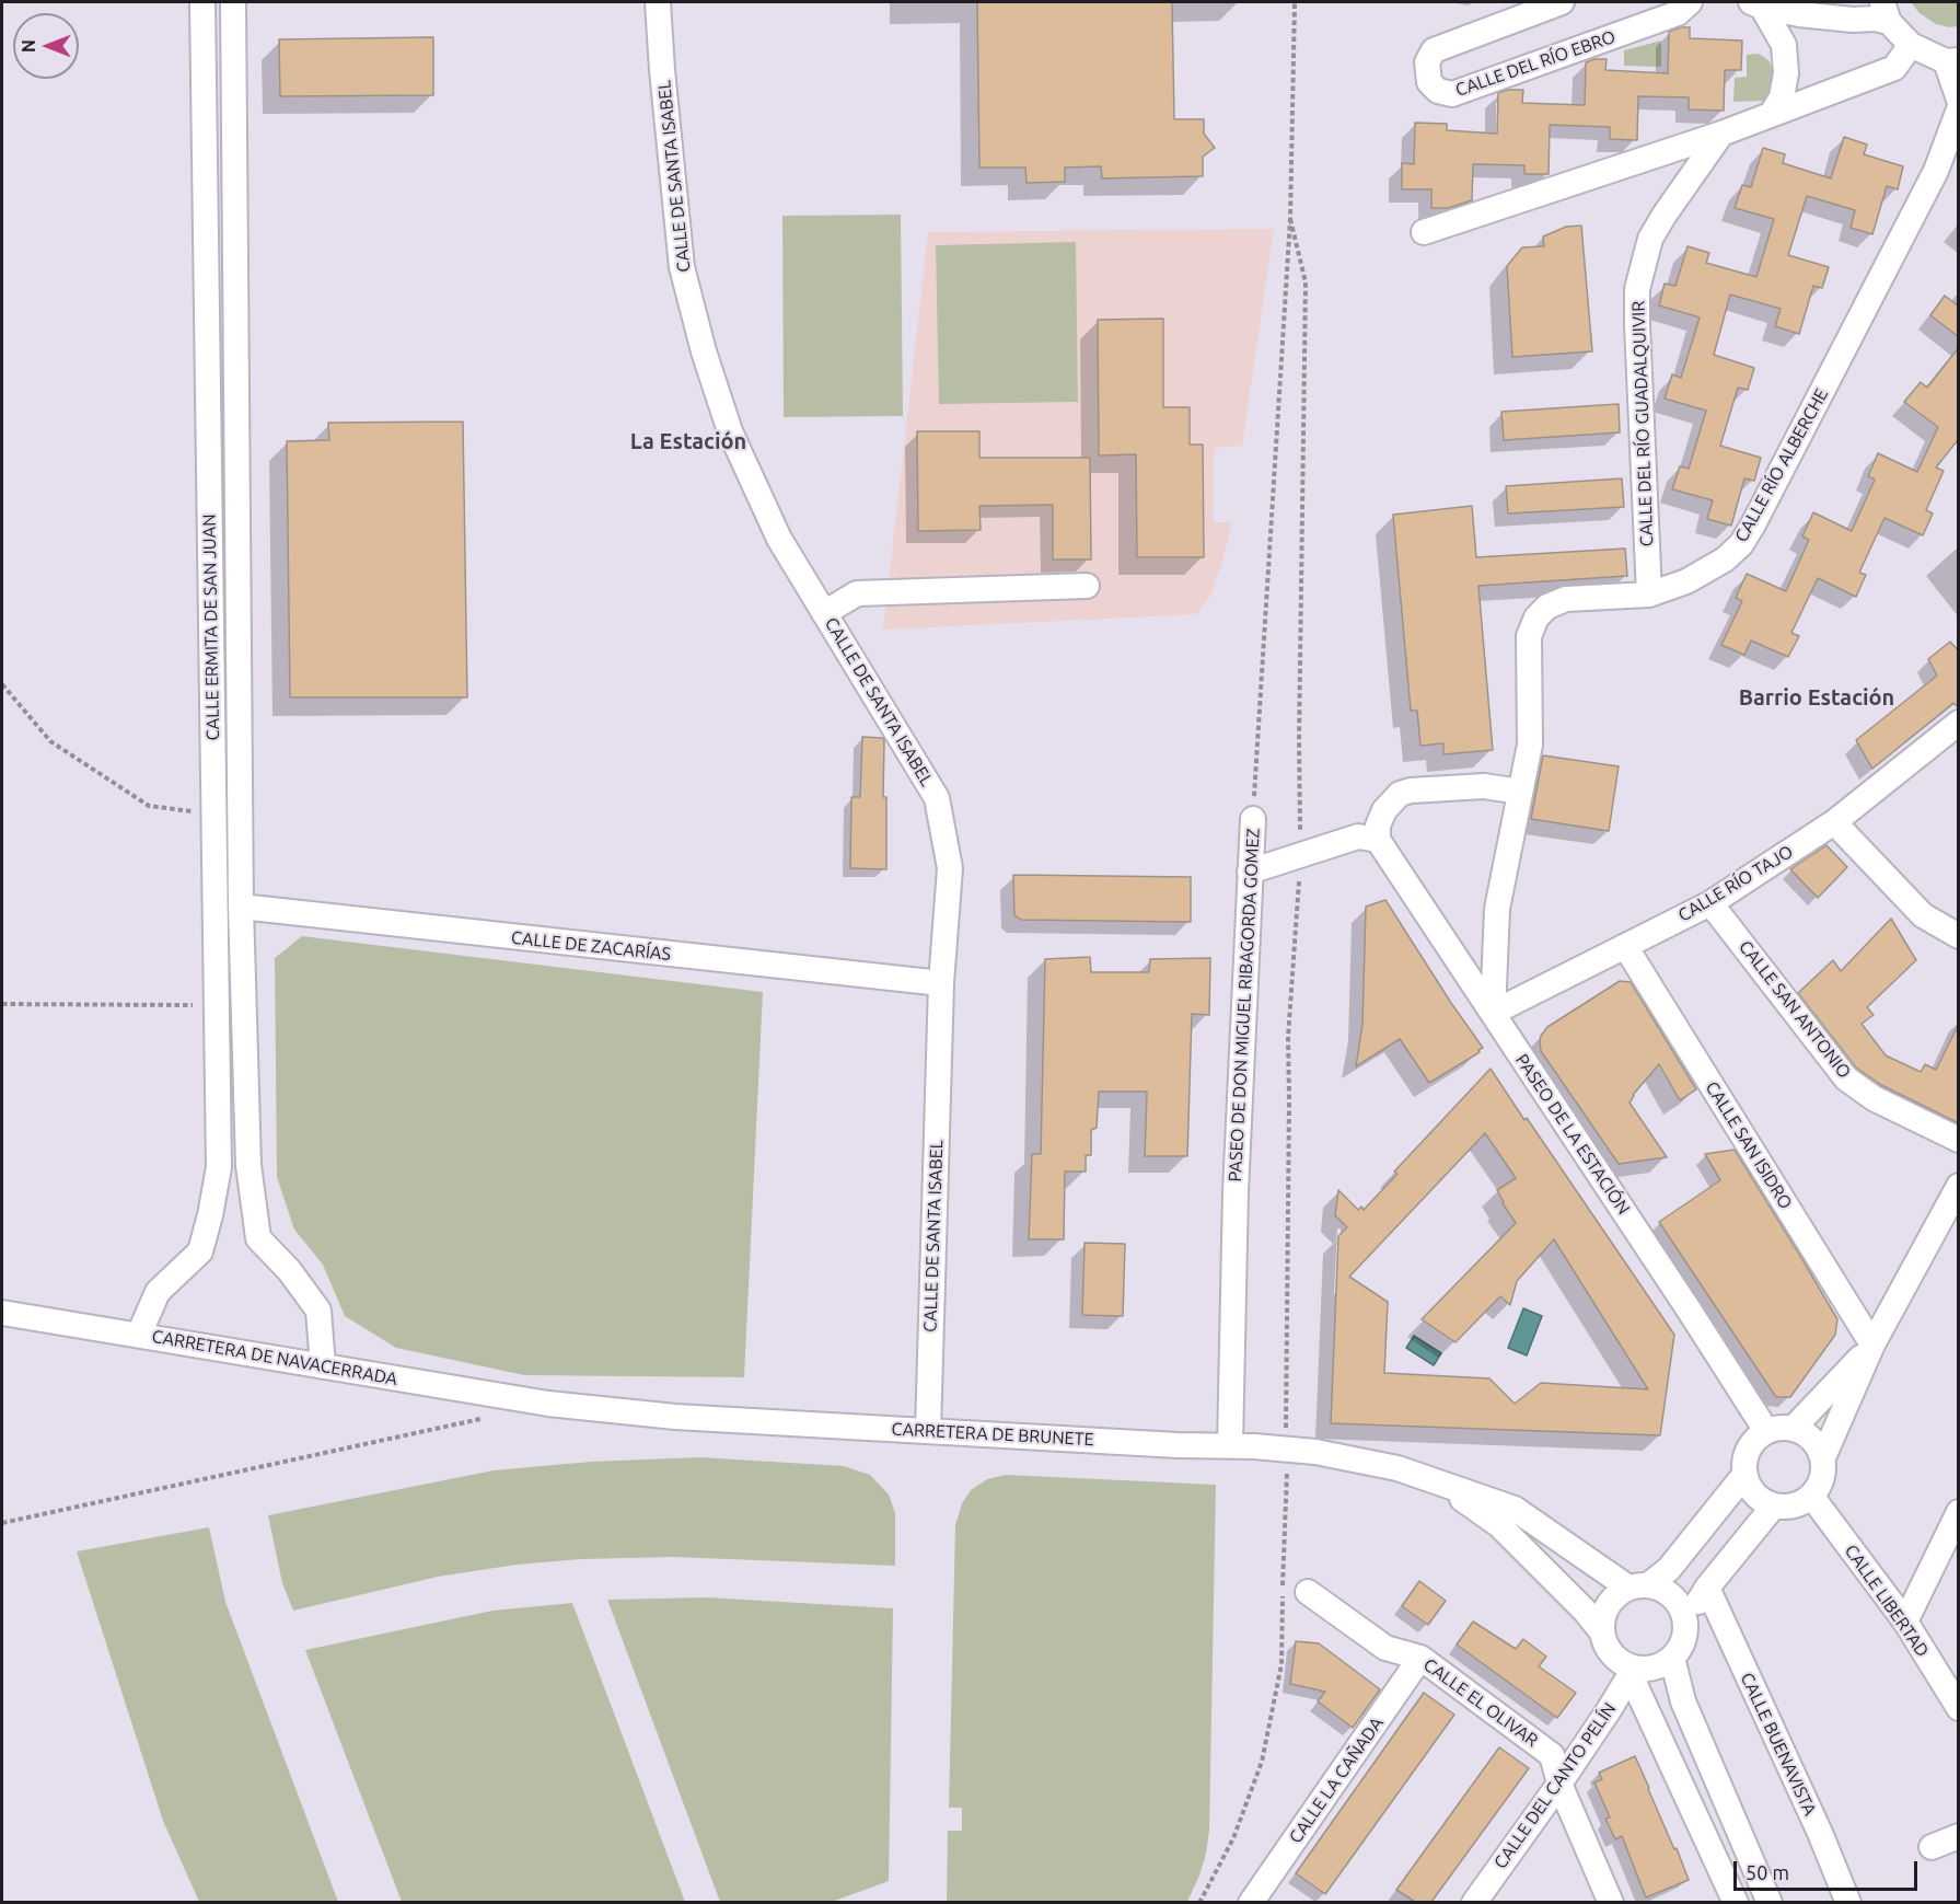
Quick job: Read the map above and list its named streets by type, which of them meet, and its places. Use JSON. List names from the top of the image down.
{
  "streets": {
    "street": [
      "CALLE DEL RÍO EBRO",
      "CALLE DE SANTA ISABEL",
      "CALLE DEL RÍO GUADALQUIVIR",
      "CALLE RÍO ALBERCHE",
      "CALLE ERMITA DE SAN JUAN",
      "CALLE RÍO TAJO",
      "CALLE DE ZACARÍAS",
      "PASEO DE DON MIGUEL RIBAGORDA GOMEZ",
      "CALLE SAN ANTONIO",
      "PASEO DE LA ESTACIÓN",
      "CALLE SAN ISIDRO",
      "CARRETERA DE NAVACERRADA",
      "CARRETERA DE BRUNETE",
      "CALLE LIBERTAD",
      "CALLE EL OLIVAR",
      "CALLE BUENAVISTA",
      "CALLE LA CAÑADA",
      "CALLE DEL CANTO PELÍN"
    ]
  },
  "crossings": [
    ["CALLE DE SANTA ISABEL", "CALLE DE ZACARÍAS"],
    ["CALLE DE SANTA ISABEL", "CARRETERA DE BRUNETE"],
    ["CALLE DEL RÍO GUADALQUIVIR", "CALLE RÍO ALBERCHE"],
    ["CALLE RÍO ALBERCHE", "CALLE RÍO TAJO"],
    ["CALLE RÍO ALBERCHE", "PASEO DE LA ESTACIÓN"],
    ["CALLE ERMITA DE SAN JUAN", "CALLE DE ZACARÍAS"],
    ["CALLE ERMITA DE SAN JUAN", "CARRETERA DE NAVACERRADA"],
    ["CALLE RÍO TAJO", "CALLE SAN ANTONIO"],
    ["CALLE RÍO TAJO", "PASEO DE LA ESTACIÓN"],
    ["CALLE RÍO TAJO", "CALLE SAN ISIDRO"],
    ["PASEO DE DON MIGUEL RIBAGORDA GOMEZ", "CARRETERA DE BRUNETE"],
    ["PASEO DE LA ESTACIÓN", "CALLE LIBERTAD"],
    ["CARRETERA DE NAVACERRADA", "CARRETERA DE BRUNETE"],
    ["CARRETERA DE BRUNETE", "CALLE DEL CANTO PELÍN"],
    ["CALLE EL OLIVAR", "CALLE LA CAÑADA"],
    ["CALLE EL OLIVAR", "CALLE DEL CANTO PELÍN"]
  ],
  "districts": ["La Estación", "Barrio Estación"],
  "scale_bar": "50 m",
  "north": "left"
}
